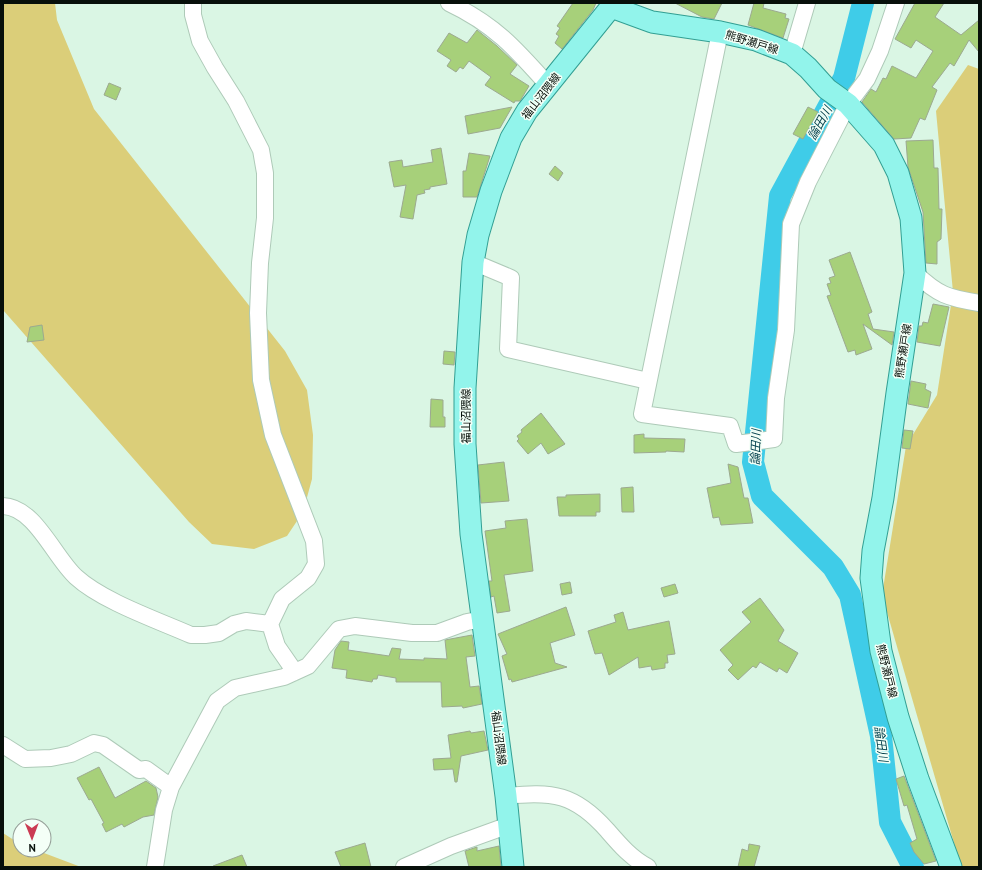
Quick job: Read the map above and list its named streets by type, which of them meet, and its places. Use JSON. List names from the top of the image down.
{
  "streets": {
    "main road": ["熊野瀬戸線", "福山沼隈線"]
  },
  "crossings": [
    ["熊野瀬戸線", "福山沼隈線"]
  ],
  "water": ["論田川"],
  "north": "bottom"
}
